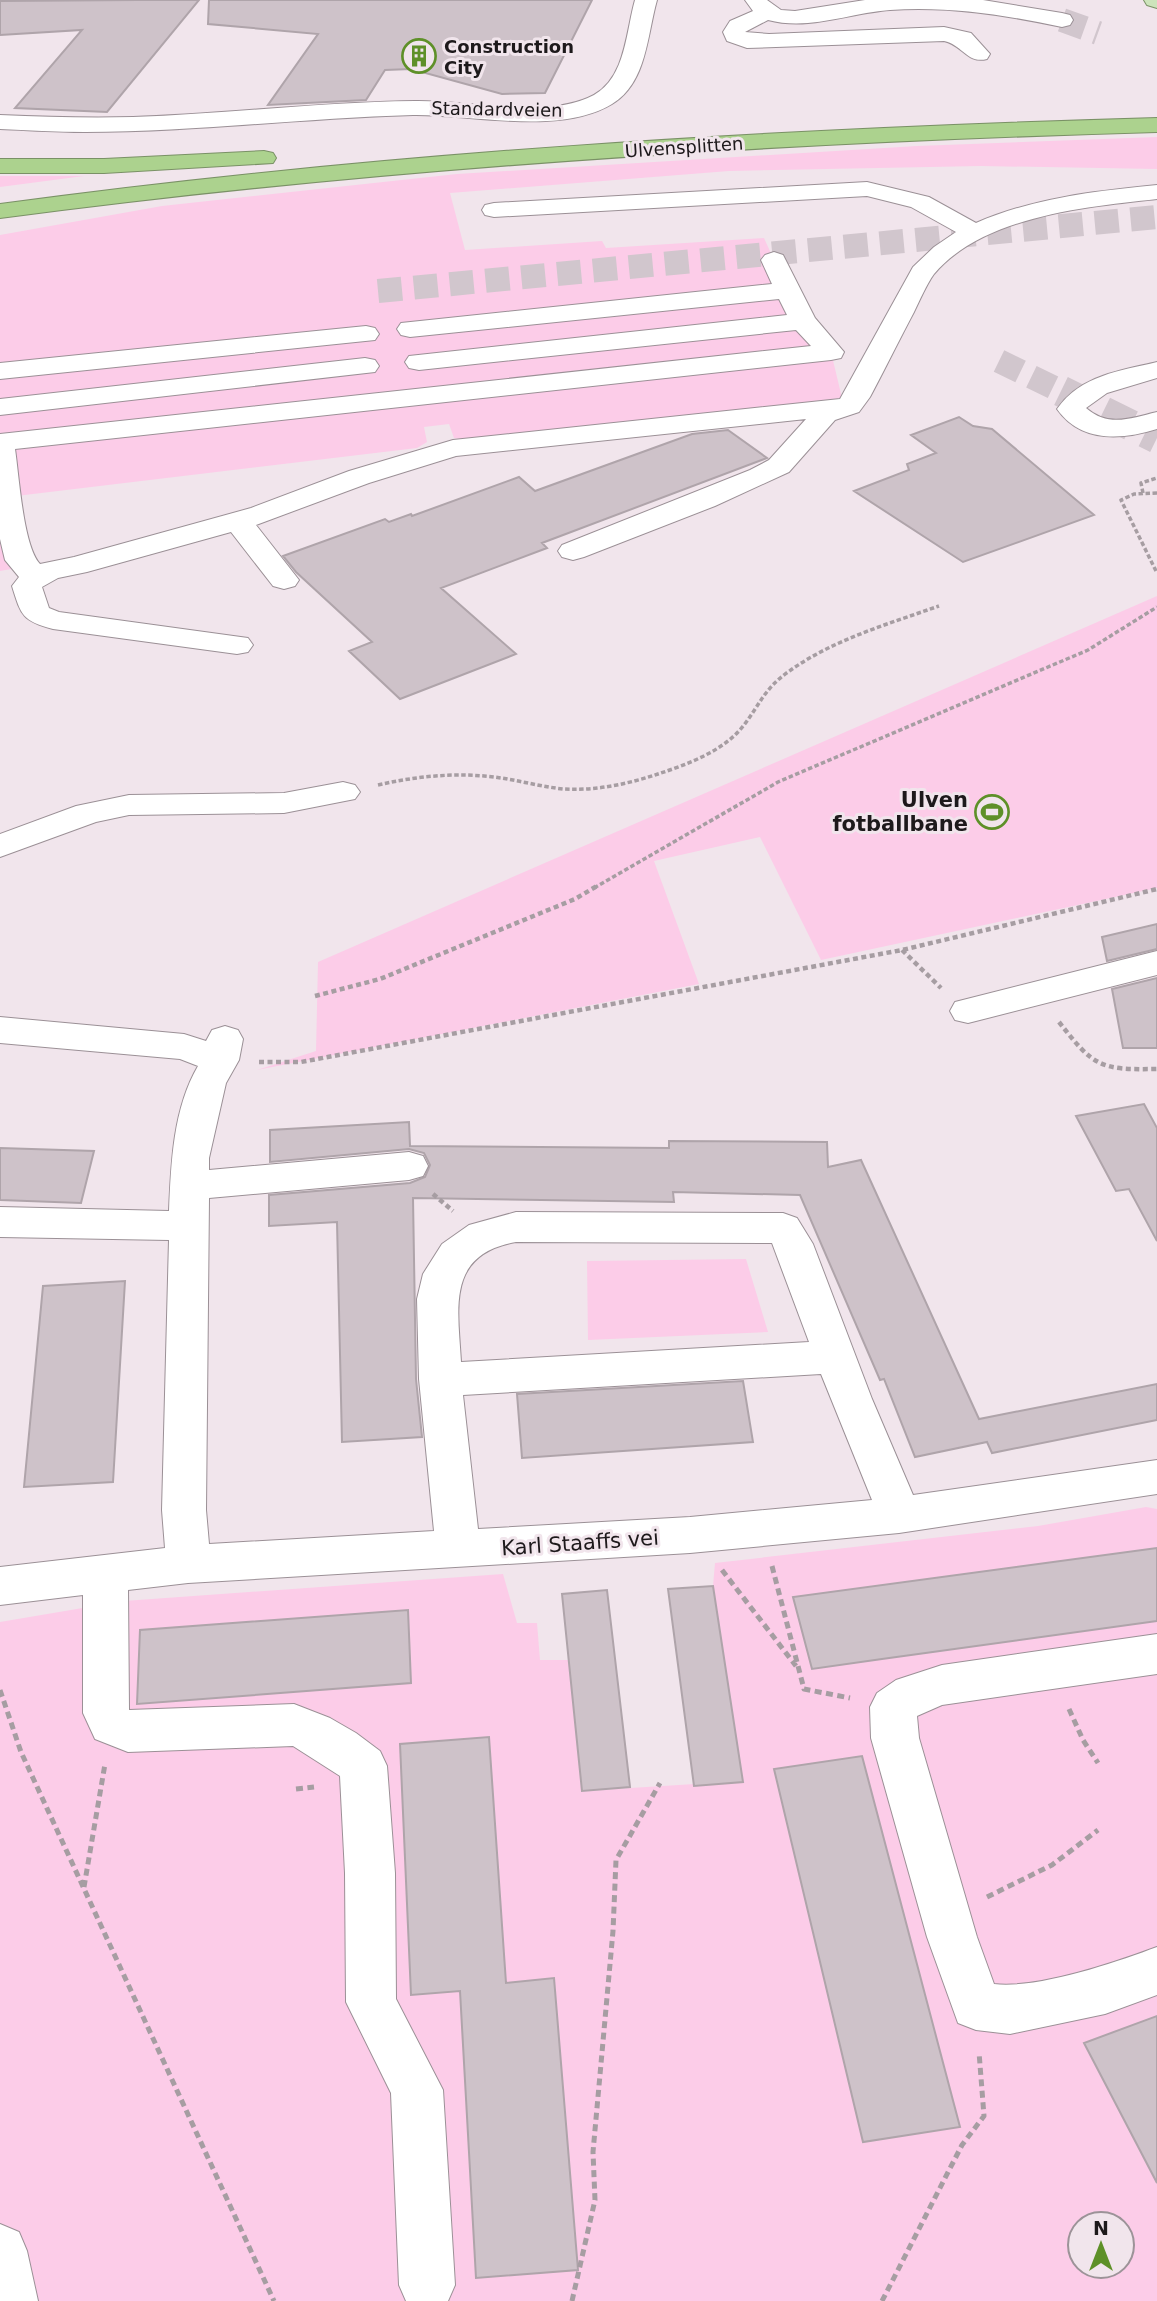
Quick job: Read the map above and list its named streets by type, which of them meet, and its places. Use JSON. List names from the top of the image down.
{
  "streets": {
    "highway": ["Ulvensplitten"],
    "street": ["Standardveien", "Karl Staaffs vei"]
  },
  "places": {
    "building": ["Construction City"],
    "sports": ["Ulven fotballbane"]
  },
  "north": "top"
}
